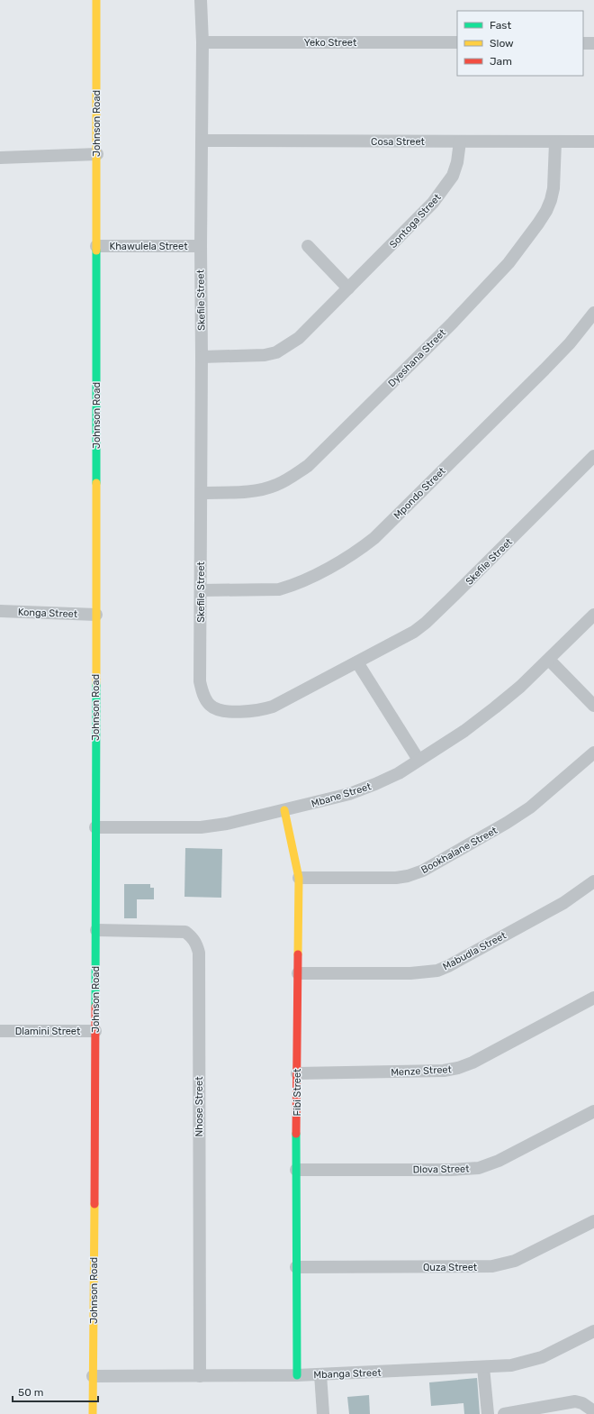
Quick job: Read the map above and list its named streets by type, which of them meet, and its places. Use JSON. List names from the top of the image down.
{
  "streets": {
    "street": [
      "Yeko Street",
      "Johnson Road",
      "Cosa Street",
      "Sontoga Street",
      "Khawulela Street",
      "Skefile Street",
      "Dyeshana Street",
      "Mpondo Street",
      "Konga Street",
      "Mbane Street",
      "Bookhalane Street",
      "Mabudla Street",
      "Dlamini Street",
      "Menze Street",
      "Fibi Street",
      "Nhose Street",
      "Dlova Street",
      "Quza Street",
      "Mbanga Street"
    ]
  },
  "crossings": [
    ["Yeko Street", "Skefile Street"],
    ["Johnson Road", "Khawulela Street"],
    ["Johnson Road", "Konga Street"],
    ["Johnson Road", "Mbane Street"],
    ["Johnson Road", "Dlamini Street"],
    ["Johnson Road", "Nhose Street"],
    ["Johnson Road", "Mbanga Street"],
    ["Cosa Street", "Sontoga Street"],
    ["Cosa Street", "Skefile Street"],
    ["Cosa Street", "Dyeshana Street"],
    ["Sontoga Street", "Skefile Street"],
    ["Khawulela Street", "Skefile Street"],
    ["Skefile Street", "Dyeshana Street"],
    ["Skefile Street", "Mpondo Street"],
    ["Mbane Street", "Fibi Street"],
    ["Bookhalane Street", "Fibi Street"],
    ["Mabudla Street", "Fibi Street"],
    ["Menze Street", "Fibi Street"],
    ["Fibi Street", "Dlova Street"],
    ["Fibi Street", "Quza Street"],
    ["Fibi Street", "Mbanga Street"],
    ["Nhose Street", "Mbanga Street"]
  ],
  "legend": ["Fast", "Slow", "Jam"],
  "scale_bar": "50 m"
}
